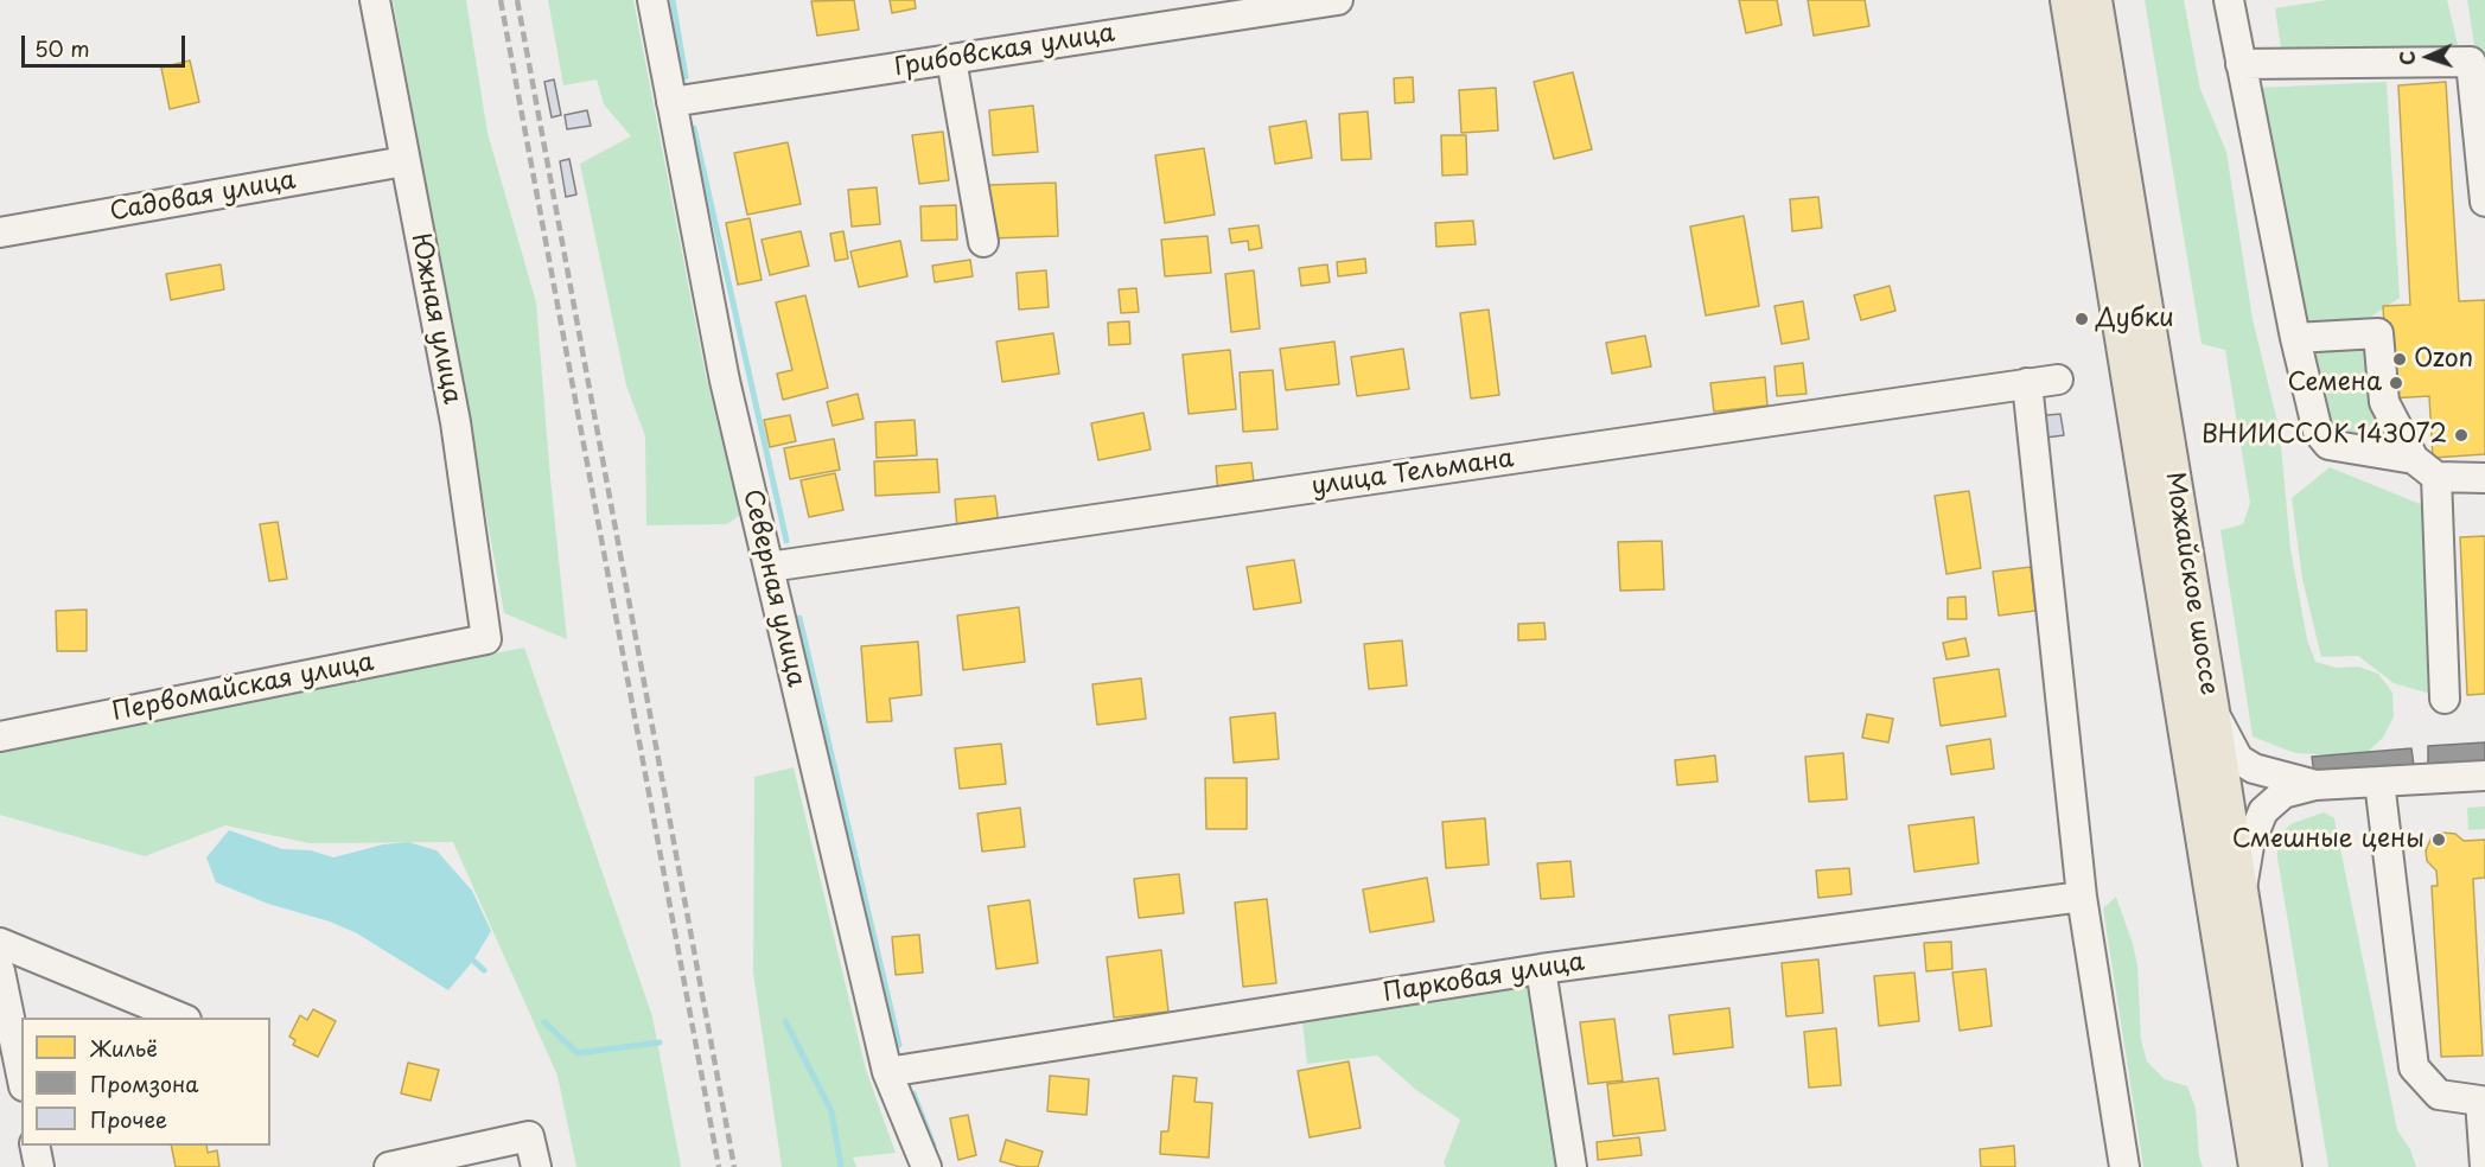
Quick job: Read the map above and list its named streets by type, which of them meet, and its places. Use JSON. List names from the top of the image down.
{
  "streets": {
    "main road": ["Можайское шоссе"],
    "street": [
      "Грибовская улица",
      "Садовая улица",
      "Южная улица",
      "улица Тельмана",
      "Северная улица",
      "Первомайская улица",
      "Парковая улица"
    ]
  },
  "crossings": [
    ["Грибовская улица", "Северная улица"],
    ["Садовая улица", "Южная улица"],
    ["Южная улица", "Первомайская улица"],
    ["улица Тельмана", "Северная улица"],
    ["Северная улица", "Парковая улица"]
  ],
  "places": [
    "Дубки",
    "Ozon",
    "Семена",
    "ВНИИССОК 143072",
    "Смешные цены"
  ],
  "legend": ["Жильё", "Промзона", "Прочее"],
  "scale_bar": "50 m",
  "north": "left"
}
